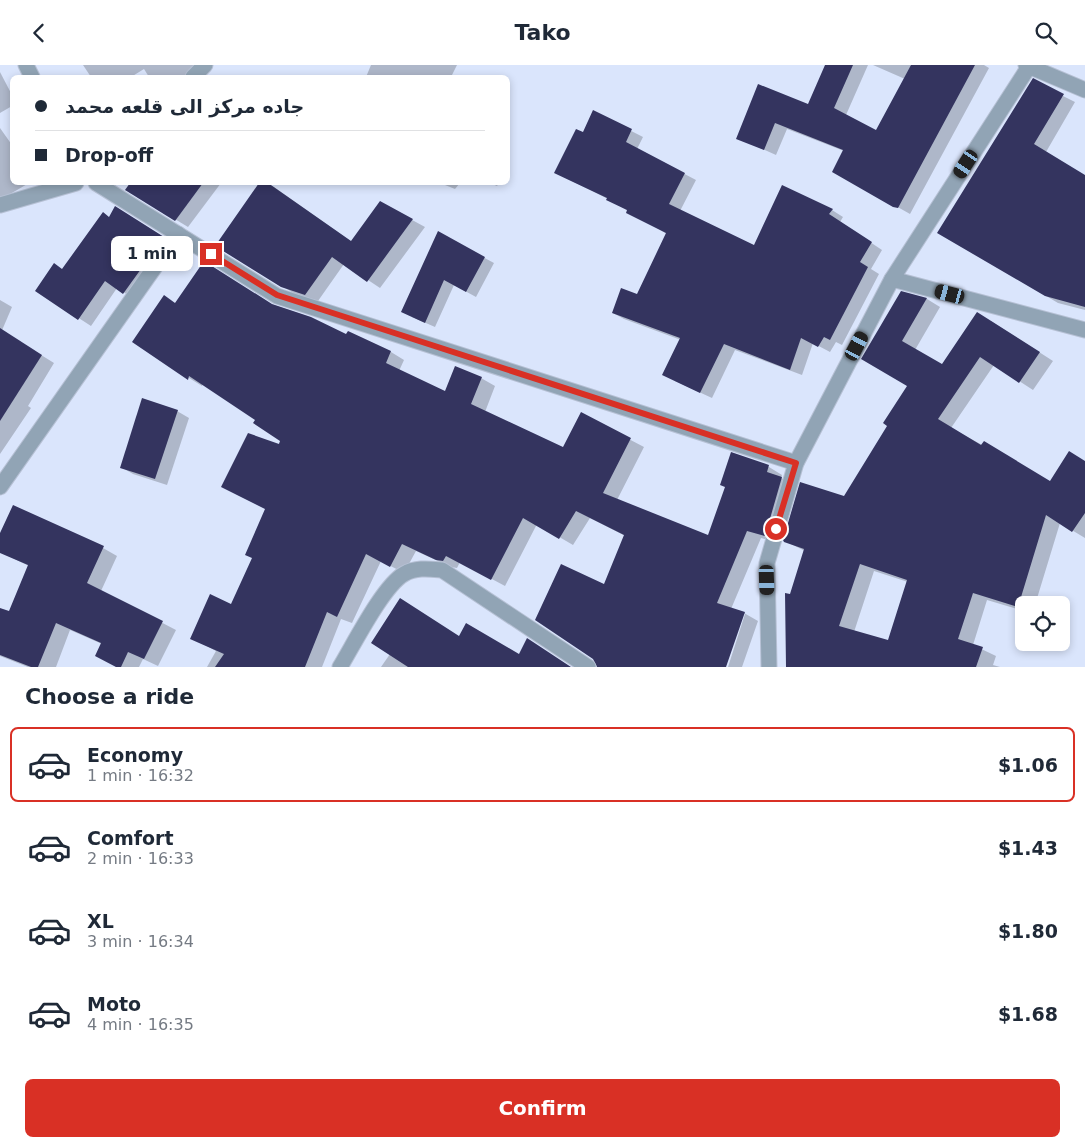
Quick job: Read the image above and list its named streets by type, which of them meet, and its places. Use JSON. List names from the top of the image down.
{
  "page": {
    "header": "Tako",
    "banner": ["جاده مرکز الی قلعه محمد", "Drop-off"],
    "bubble": "1 min",
    "heading": "Choose a ride",
    "list": [
      {
        "name": "Economy",
        "note": "1 min · 16:32",
        "value": "$1.06"
      },
      {
        "name": "Comfort",
        "note": "2 min · 16:33",
        "value": "$1.43"
      },
      {
        "name": "XL",
        "note": "3 min · 16:34",
        "value": "$1.80"
      },
      {
        "name": "Moto",
        "note": "4 min · 16:35",
        "value": "$1.68"
      }
    ],
    "buttons": "Confirm"
  }
}
